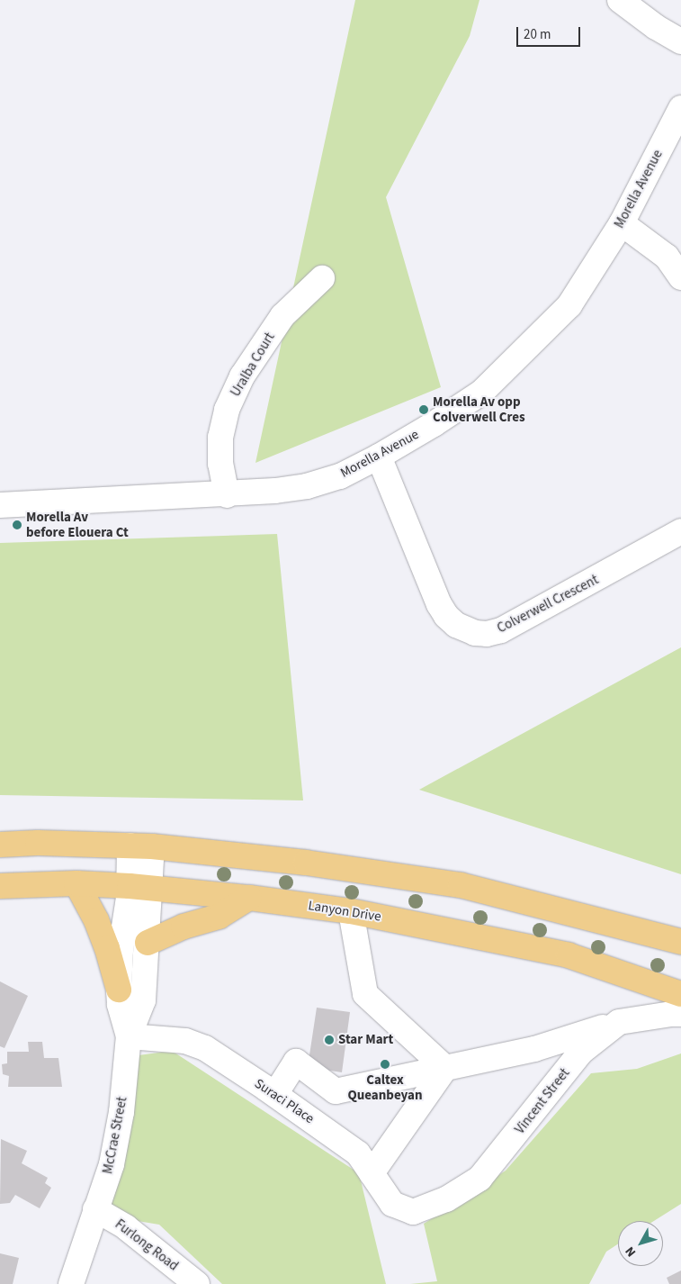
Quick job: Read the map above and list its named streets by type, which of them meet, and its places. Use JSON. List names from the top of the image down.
{
  "streets": {
    "main road": ["Lanyon Drive"],
    "street": [
      "Morella Avenue",
      "Uralba Court",
      "Colverwell Crescent",
      "Suraci Place",
      "Vincent Street",
      "McCrae Street",
      "Furlong Road"
    ]
  },
  "crossings": [
    ["Morella Avenue", "Uralba Court"],
    ["Morella Avenue", "Colverwell Crescent"],
    ["Lanyon Drive", "McCrae Street"],
    ["Suraci Place", "Vincent Street"],
    ["Suraci Place", "McCrae Street"],
    ["McCrae Street", "Furlong Road"]
  ],
  "places": [
    "Morella Av opp Colverwell Cres",
    "Morella Av before Elouera Ct",
    "Star Mart",
    "Caltex Queanbeyan"
  ],
  "scale_bar": "20 m",
  "north": "bottom left"
}
